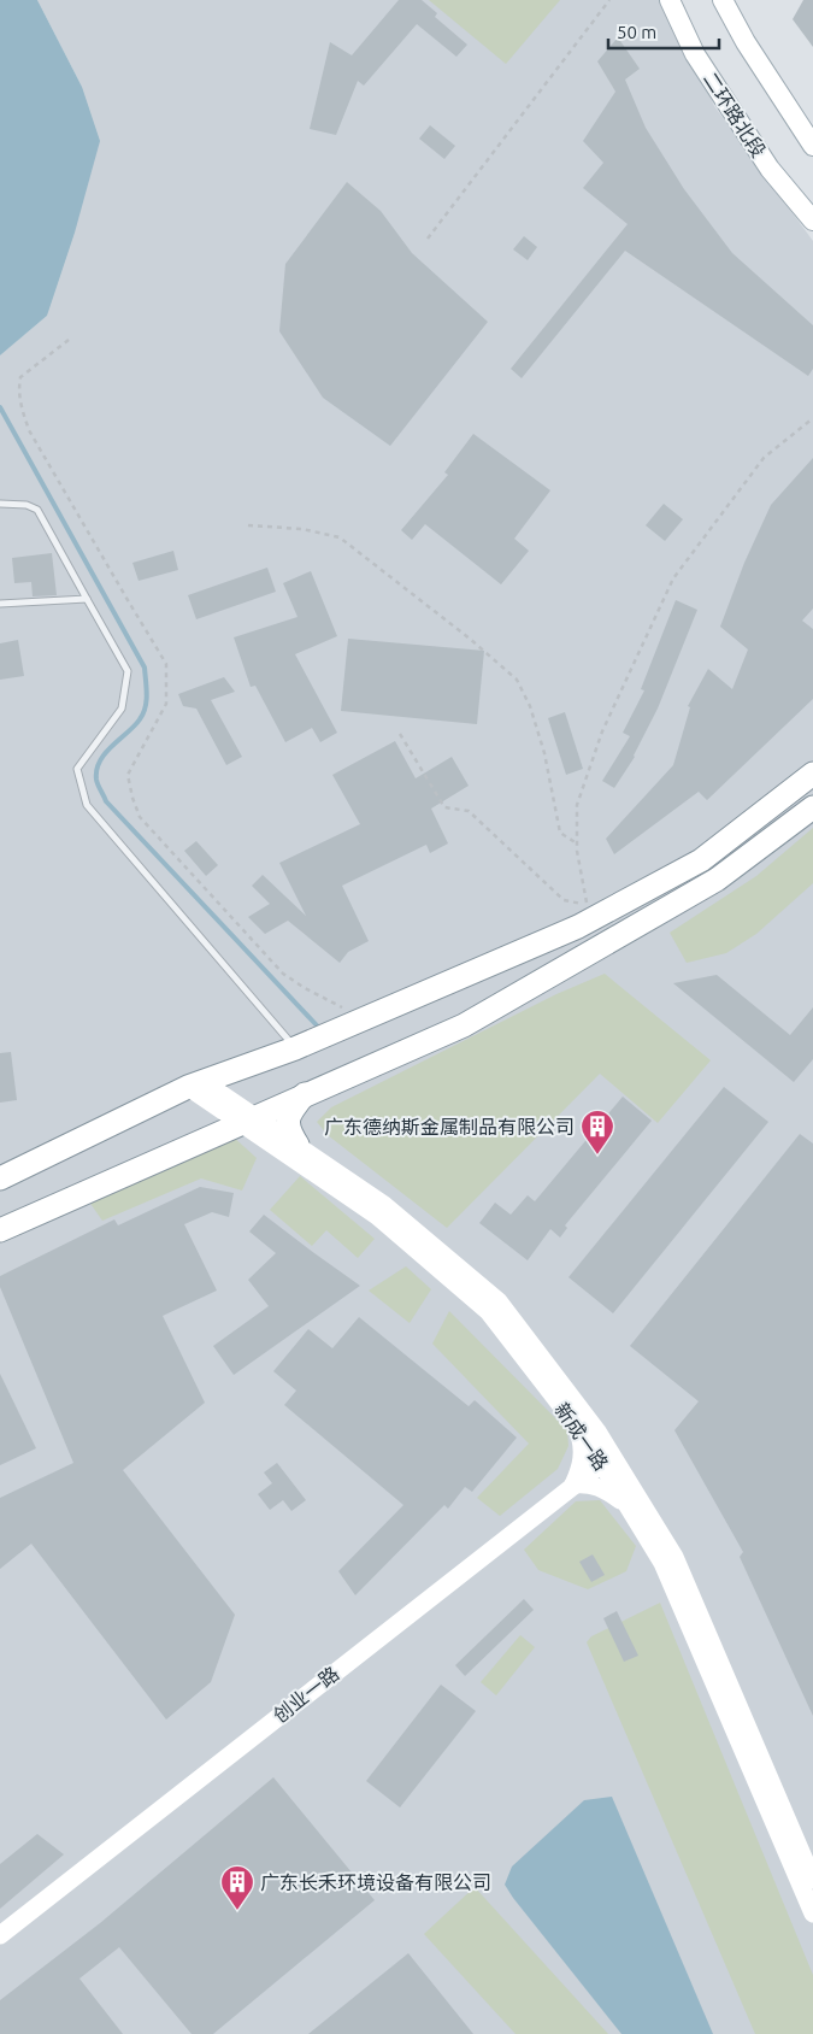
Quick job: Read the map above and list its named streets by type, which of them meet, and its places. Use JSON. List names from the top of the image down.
{
  "streets": {
    "main road": ["二环路北段"],
    "street": ["新成一路", "创业一路"]
  },
  "crossings": [
    ["新成一路", "创业一路"]
  ],
  "places": {
    "building": ["广东德纳斯金属制品有限公司", "广东长禾环境设备有限公司"]
  },
  "scale_bar": "50 m"
}
